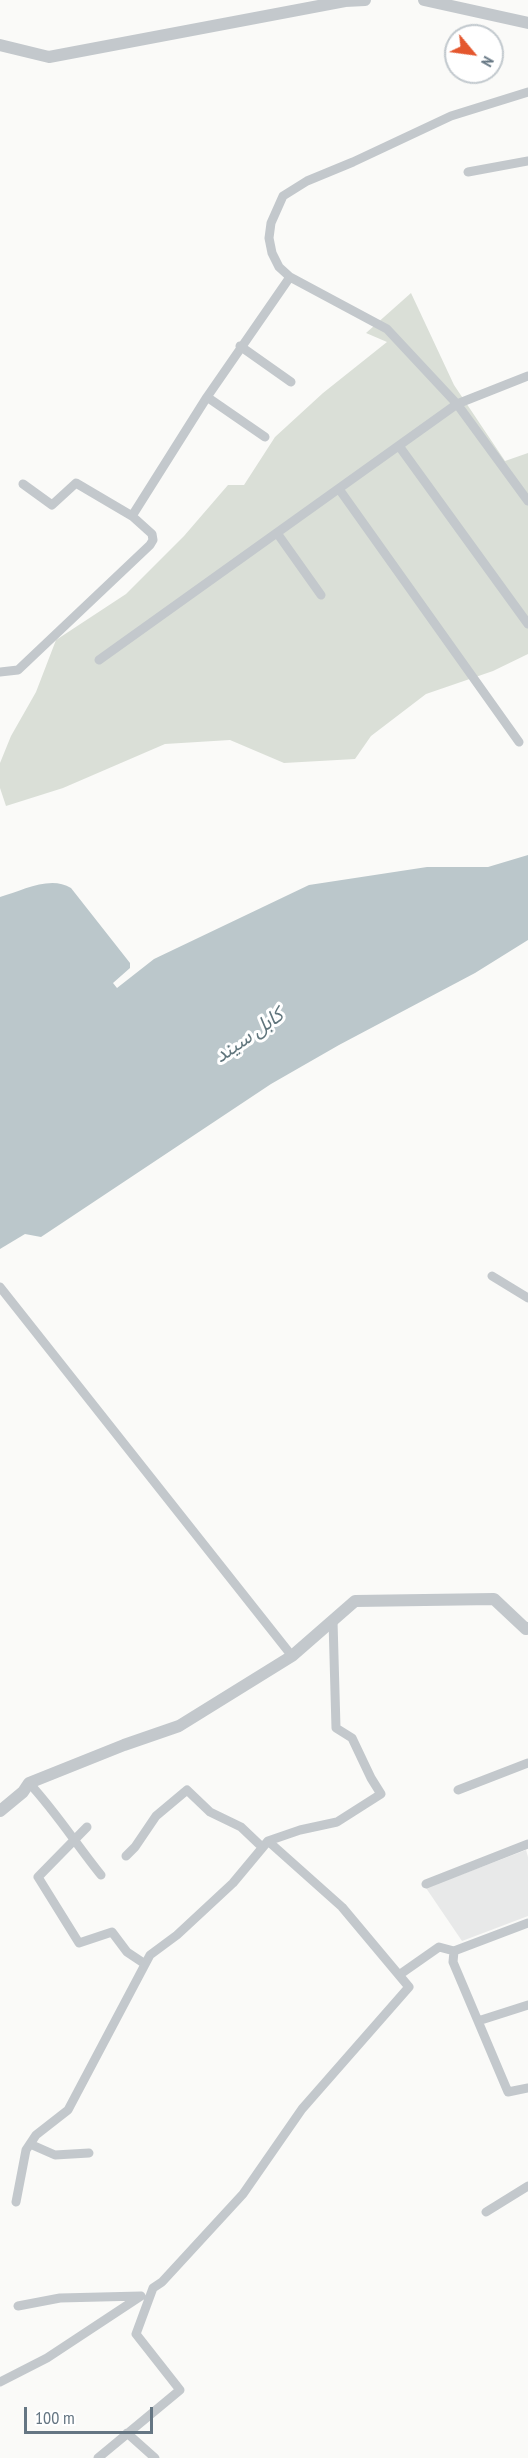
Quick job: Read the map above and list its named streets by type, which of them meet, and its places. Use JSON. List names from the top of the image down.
{
  "water": ["کابل سيند"],
  "scale_bar": "100 m",
  "north": "bottom right"
}
